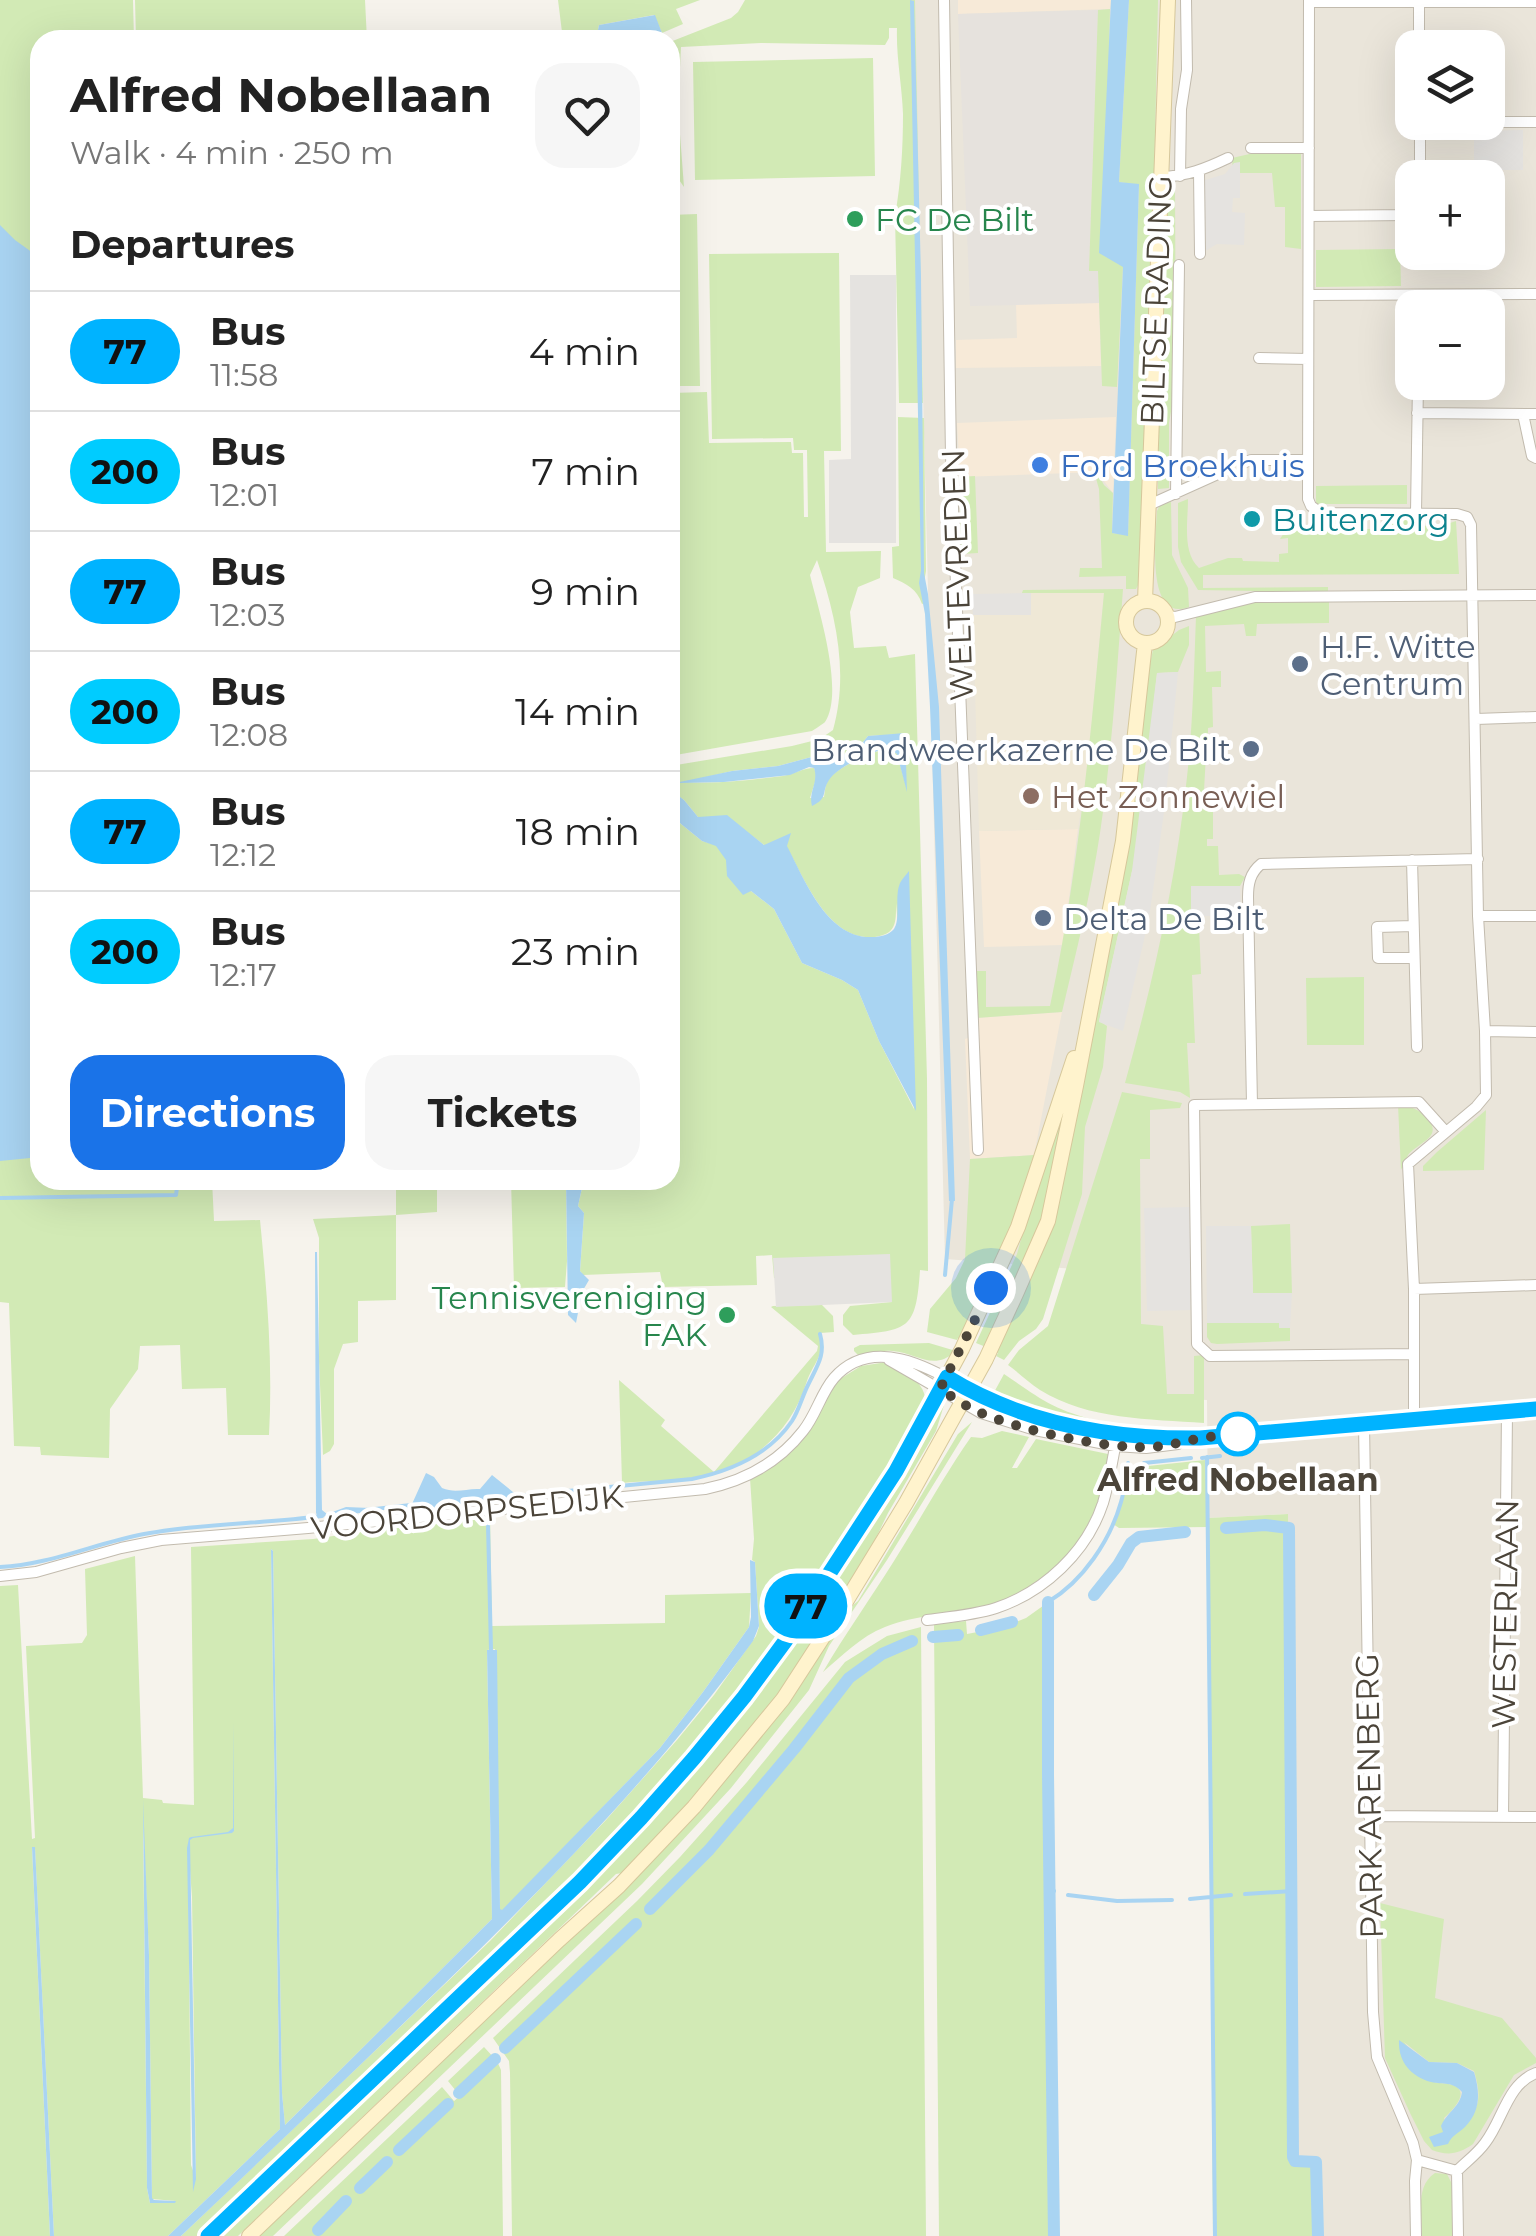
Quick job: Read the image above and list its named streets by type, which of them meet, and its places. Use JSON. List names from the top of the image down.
{
  "streets": {
    "main road": ["BILTSE RADING"],
    "street": [
      "WELTEVREDEN",
      "VOORDORPSEDIJK",
      "WESTERLAAN",
      "PARK ARENBERG"
    ]
  },
  "places": [
    "FC De Bilt",
    "Ford Broekhuis",
    "Buitenzorg",
    "H.F. Witte Centrum",
    "Brandweerkazerne De Bilt",
    "Het Zonnewiel",
    "Delta De Bilt",
    "Tennisvereniging FAK",
    "Alfred Nobellaan"
  ],
  "lines": ["bus line 77"],
  "page": {
    "on_map": "77",
    "map_buttons": ["+", "−"],
    "heading": [
      ["Alfred Nobellaan", "Walk · 4 min · 250 m"],
      "Departures"
    ],
    "list": [
      {
        "mark": "77",
        "name": "Bus",
        "note": "11:58",
        "value": "4 min"
      },
      {
        "mark": "200",
        "name": "Bus",
        "note": "12:01",
        "value": "7 min"
      },
      {
        "mark": "77",
        "name": "Bus",
        "note": "12:03",
        "value": "9 min"
      },
      {
        "mark": "200",
        "name": "Bus",
        "note": "12:08",
        "value": "14 min"
      },
      {
        "mark": "77",
        "name": "Bus",
        "note": "12:12",
        "value": "18 min"
      },
      {
        "mark": "200",
        "name": "Bus",
        "note": "12:17",
        "value": "23 min"
      }
    ],
    "buttons": ["Directions", "Tickets"]
  }
}
